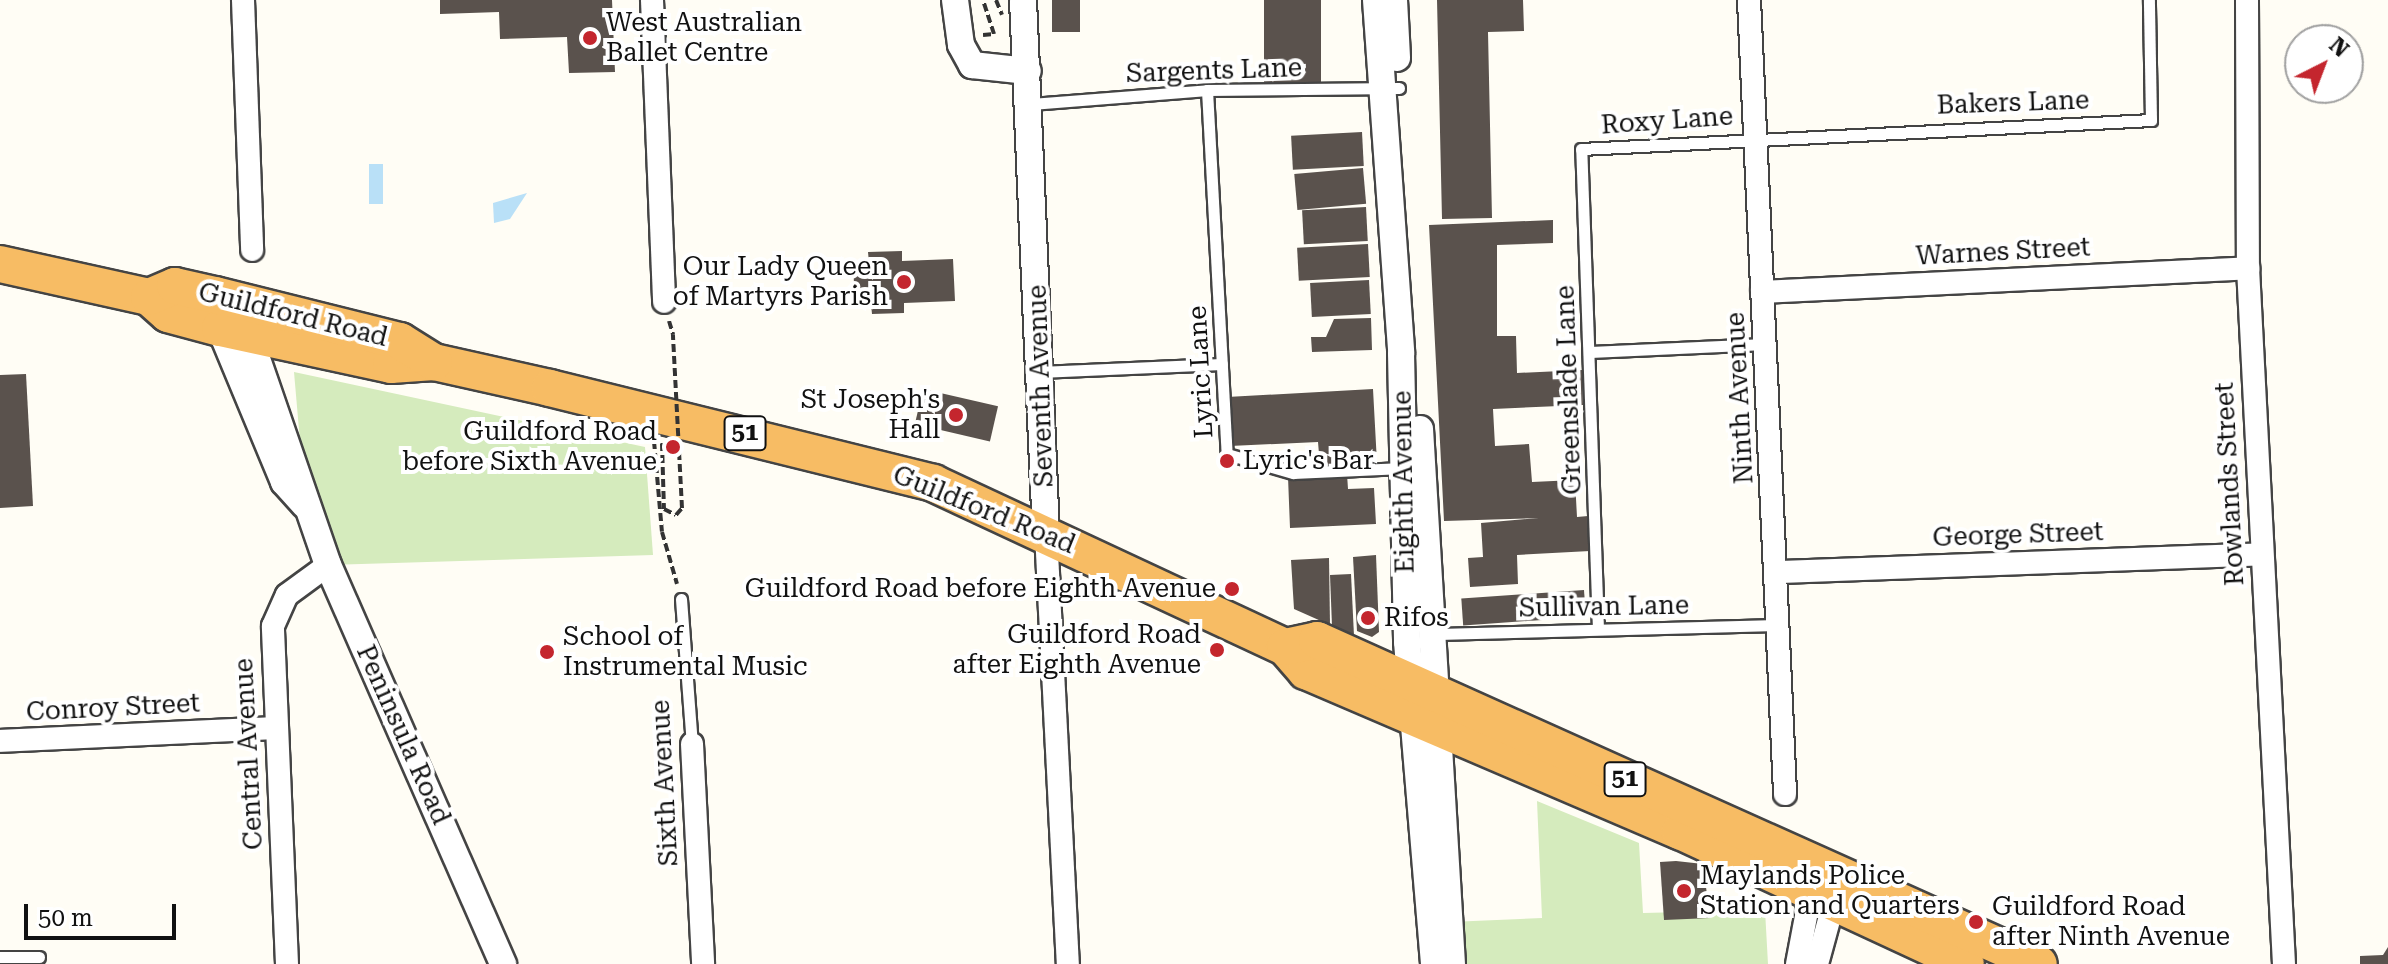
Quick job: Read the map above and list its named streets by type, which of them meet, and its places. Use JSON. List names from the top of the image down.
{
  "streets": {
    "highway": ["Guildford Road", "51"],
    "street": [
      "Warnes Street",
      "Seventh Avenue",
      "Ninth Avenue",
      "Eighth Avenue",
      "Rowlands Street",
      "George Street",
      "Conroy Street",
      "Peninsula Road",
      "Central Avenue",
      "Sixth Avenue"
    ],
    "lane": [
      "Sargents Lane",
      "Bakers Lane",
      "Roxy Lane",
      "Lyric Lane",
      "Greenslade Lane",
      "Sullivan Lane"
    ]
  },
  "crossings": [
    ["Sargents Lane", "Lyric Lane"],
    ["Sargents Lane", "Seventh Avenue"],
    ["Sargents Lane", "Eighth Avenue"],
    ["Bakers Lane", "Roxy Lane"],
    ["Bakers Lane", "Ninth Avenue"],
    ["Roxy Lane", "Greenslade Lane"],
    ["Roxy Lane", "Ninth Avenue"],
    ["Warnes Street", "Ninth Avenue"],
    ["Warnes Street", "Rowlands Street"],
    ["Guildford Road", "Seventh Avenue"],
    ["Guildford Road", "Eighth Avenue"],
    ["Guildford Road", "Peninsula Road"],
    ["Lyric Lane", "Eighth Avenue"],
    ["Greenslade Lane", "Sullivan Lane"],
    ["Ninth Avenue", "George Street"],
    ["Ninth Avenue", "Sullivan Lane"],
    ["Eighth Avenue", "Sullivan Lane"],
    ["Rowlands Street", "George Street"],
    ["Conroy Street", "Central Avenue"],
    ["Peninsula Road", "Central Avenue"]
  ],
  "places": [
    "West Australian Ballet Centre",
    "Our Lady Queen of Martyrs Parish",
    "St Joseph's Hall",
    "Guildford Road before Sixth Avenue",
    "Lyric's Bar",
    "Guildford Road before Eighth Avenue",
    "Rifos",
    "Guildford Road after Eighth Avenue",
    "School of Instrumental Music",
    "Maylands Police Station and Quarters",
    "Guildford Road after Ninth Avenue"
  ],
  "scale_bar": "50 m",
  "north": "top right"
}
